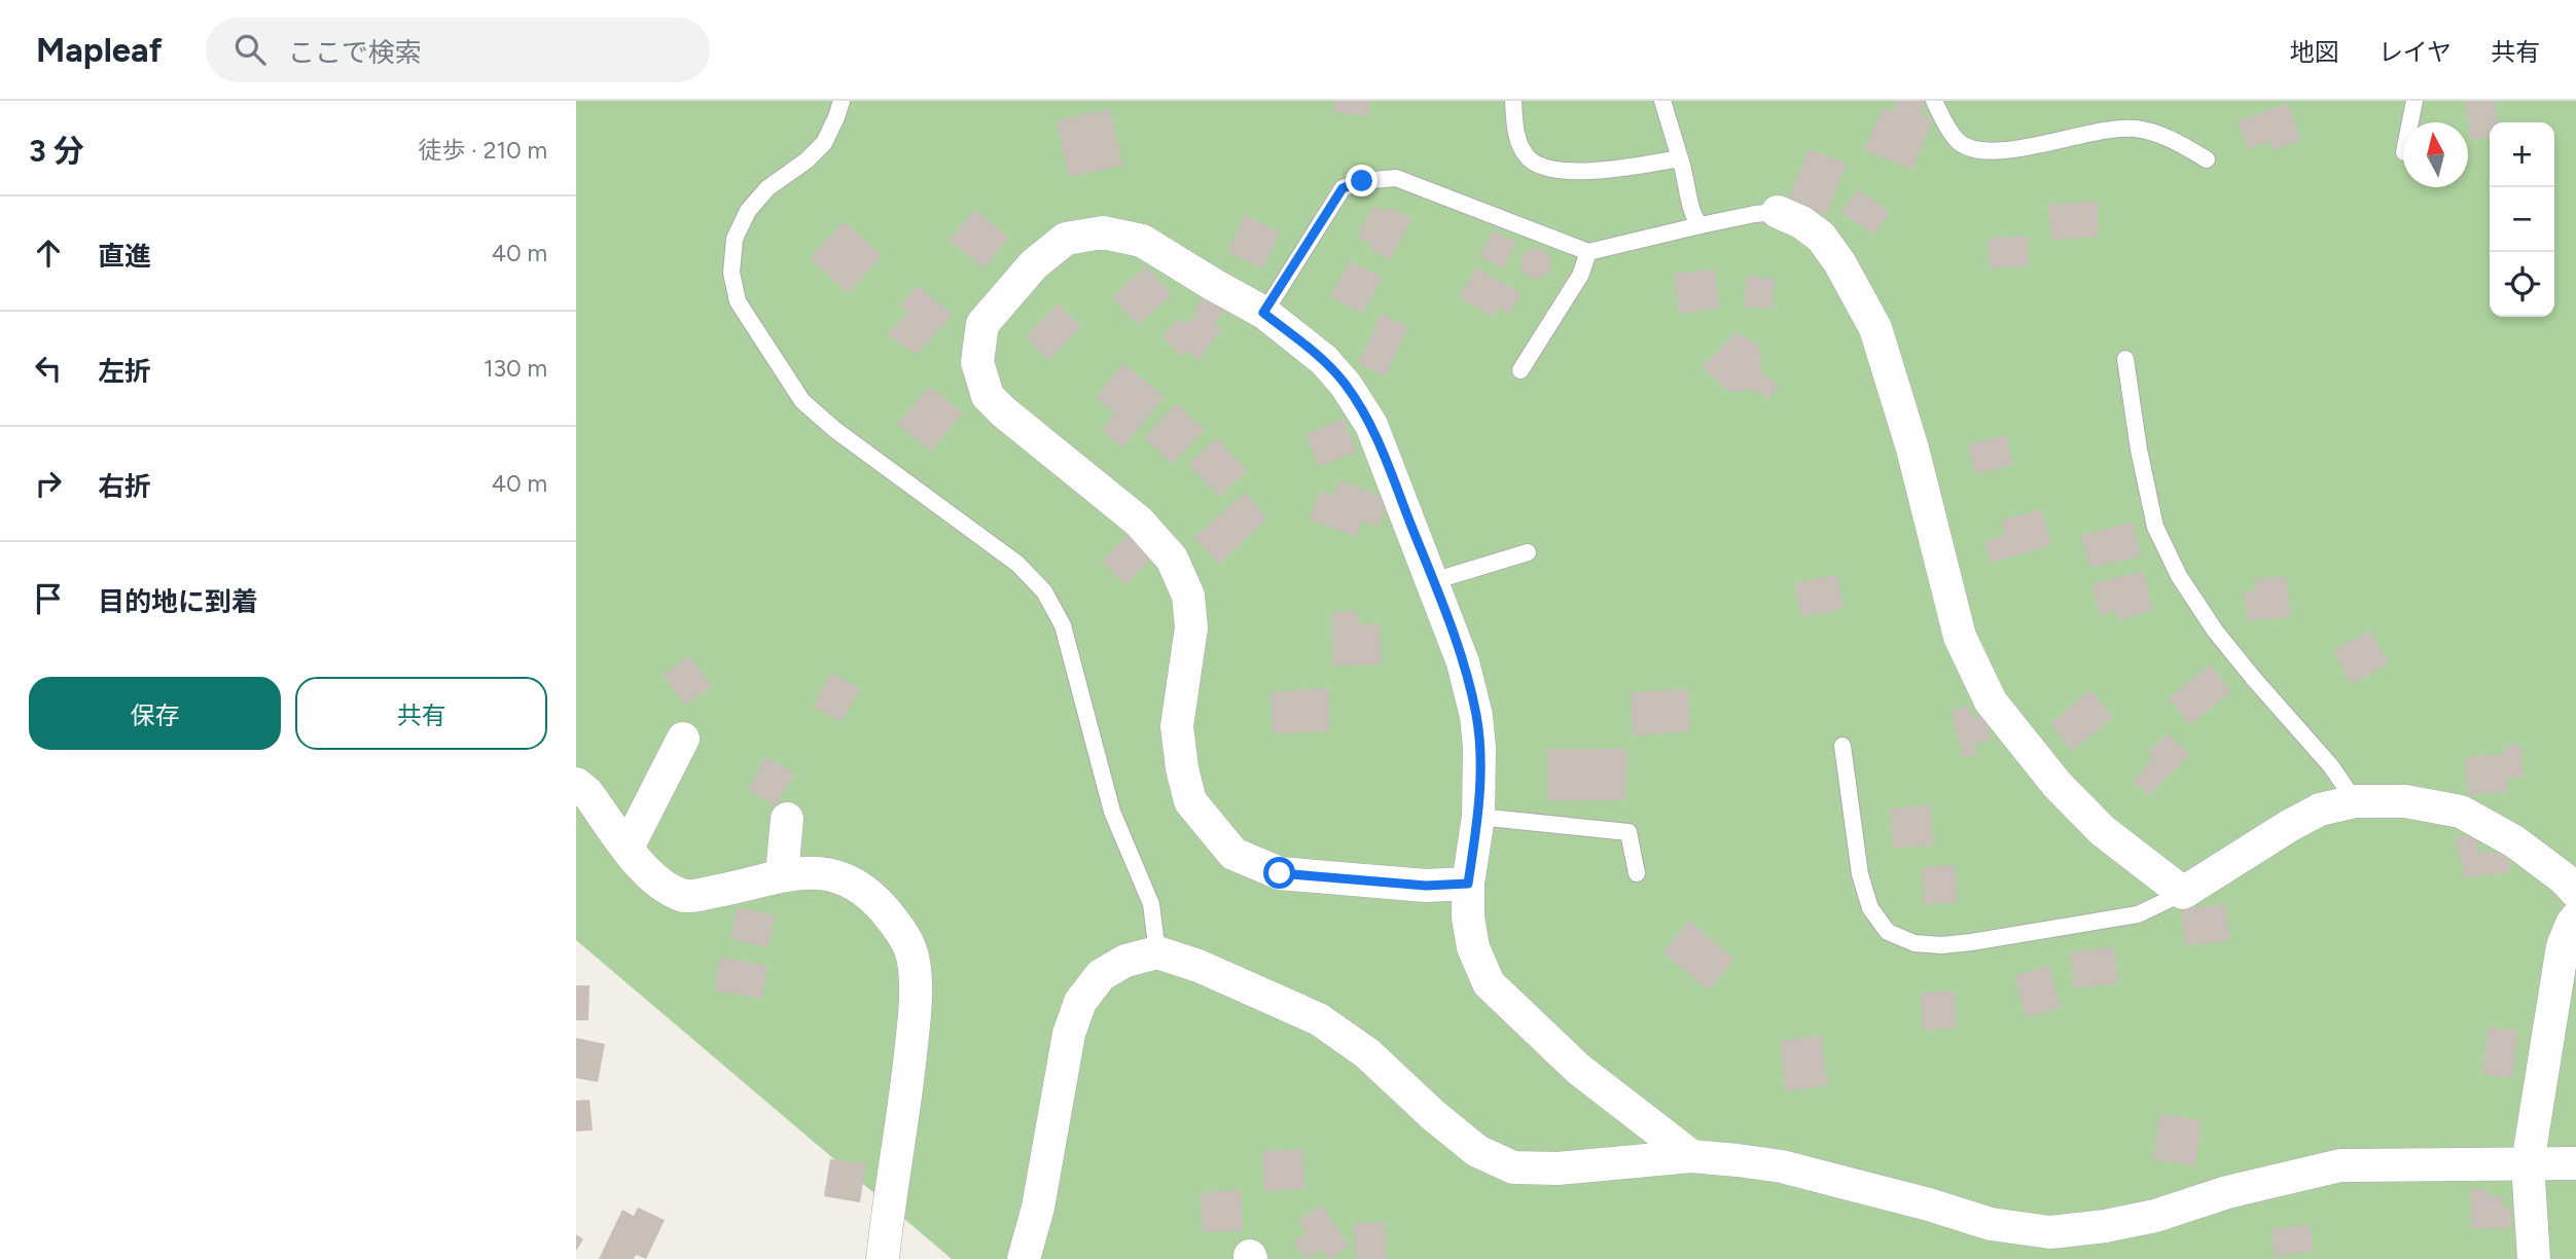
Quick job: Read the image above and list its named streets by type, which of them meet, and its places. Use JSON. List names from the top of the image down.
{
  "north": "top",
  "page": {
    "header": "Mapleaf",
    "search": "ここで検索",
    "nav": ["地図", "レイヤ", "共有"],
    "heading": ["3 分", "徒歩 · 210 m"],
    "map_buttons": ["+", "−"],
    "list": [
      ["直進", "40 m"],
      ["左折", "130 m"],
      ["右折", "40 m"],
      "目的地に到着"
    ],
    "buttons": ["保存", "共有"]
  }
}
